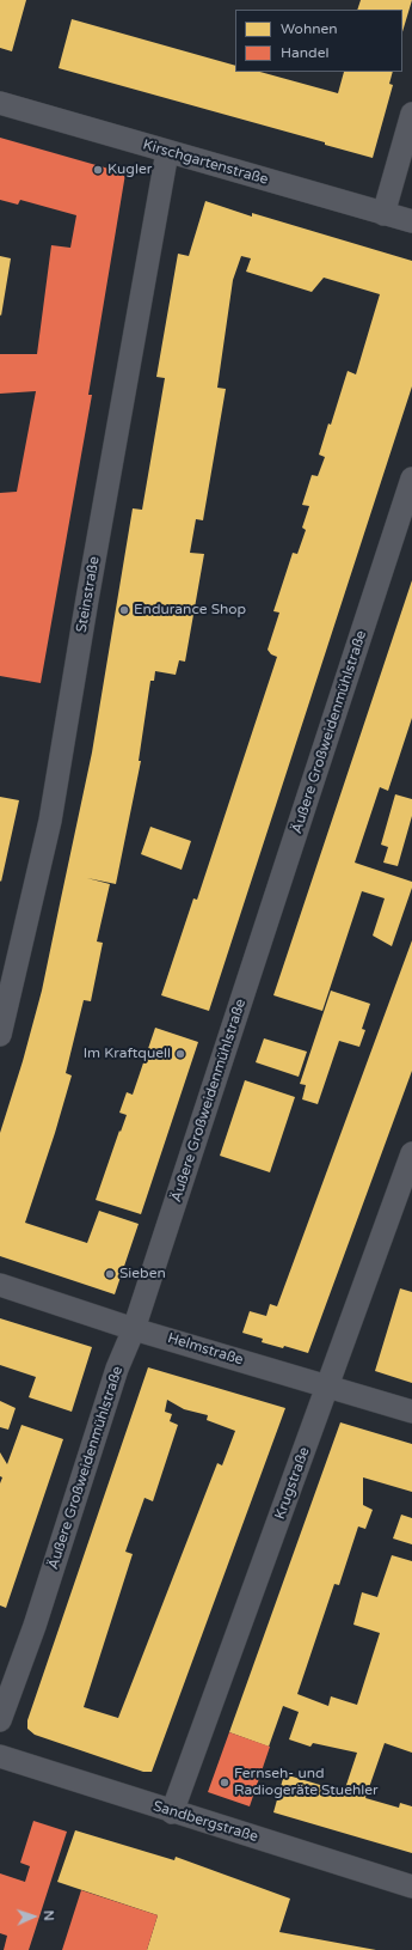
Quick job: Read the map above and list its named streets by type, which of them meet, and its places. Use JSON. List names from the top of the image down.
{
  "streets": {
    "street": [
      "Kirschgartenstraße",
      "Steinstraße",
      "Äußere Großweidenmühlstraße",
      "Helmstraße",
      "Krugstraße",
      "Sandbergstraße"
    ]
  },
  "crossings": [
    ["Kirschgartenstraße", "Steinstraße"],
    ["Äußere Großweidenmühlstraße", "Helmstraße"],
    ["Helmstraße", "Krugstraße"],
    ["Krugstraße", "Sandbergstraße"]
  ],
  "places": [
    "Kugler",
    "Endurance Shop",
    "Im Kraftquell",
    "Sieben",
    "Fernseh- und Radiogeräte Stuehler"
  ],
  "legend": ["Wohnen", "Handel"],
  "north": "right"
}
